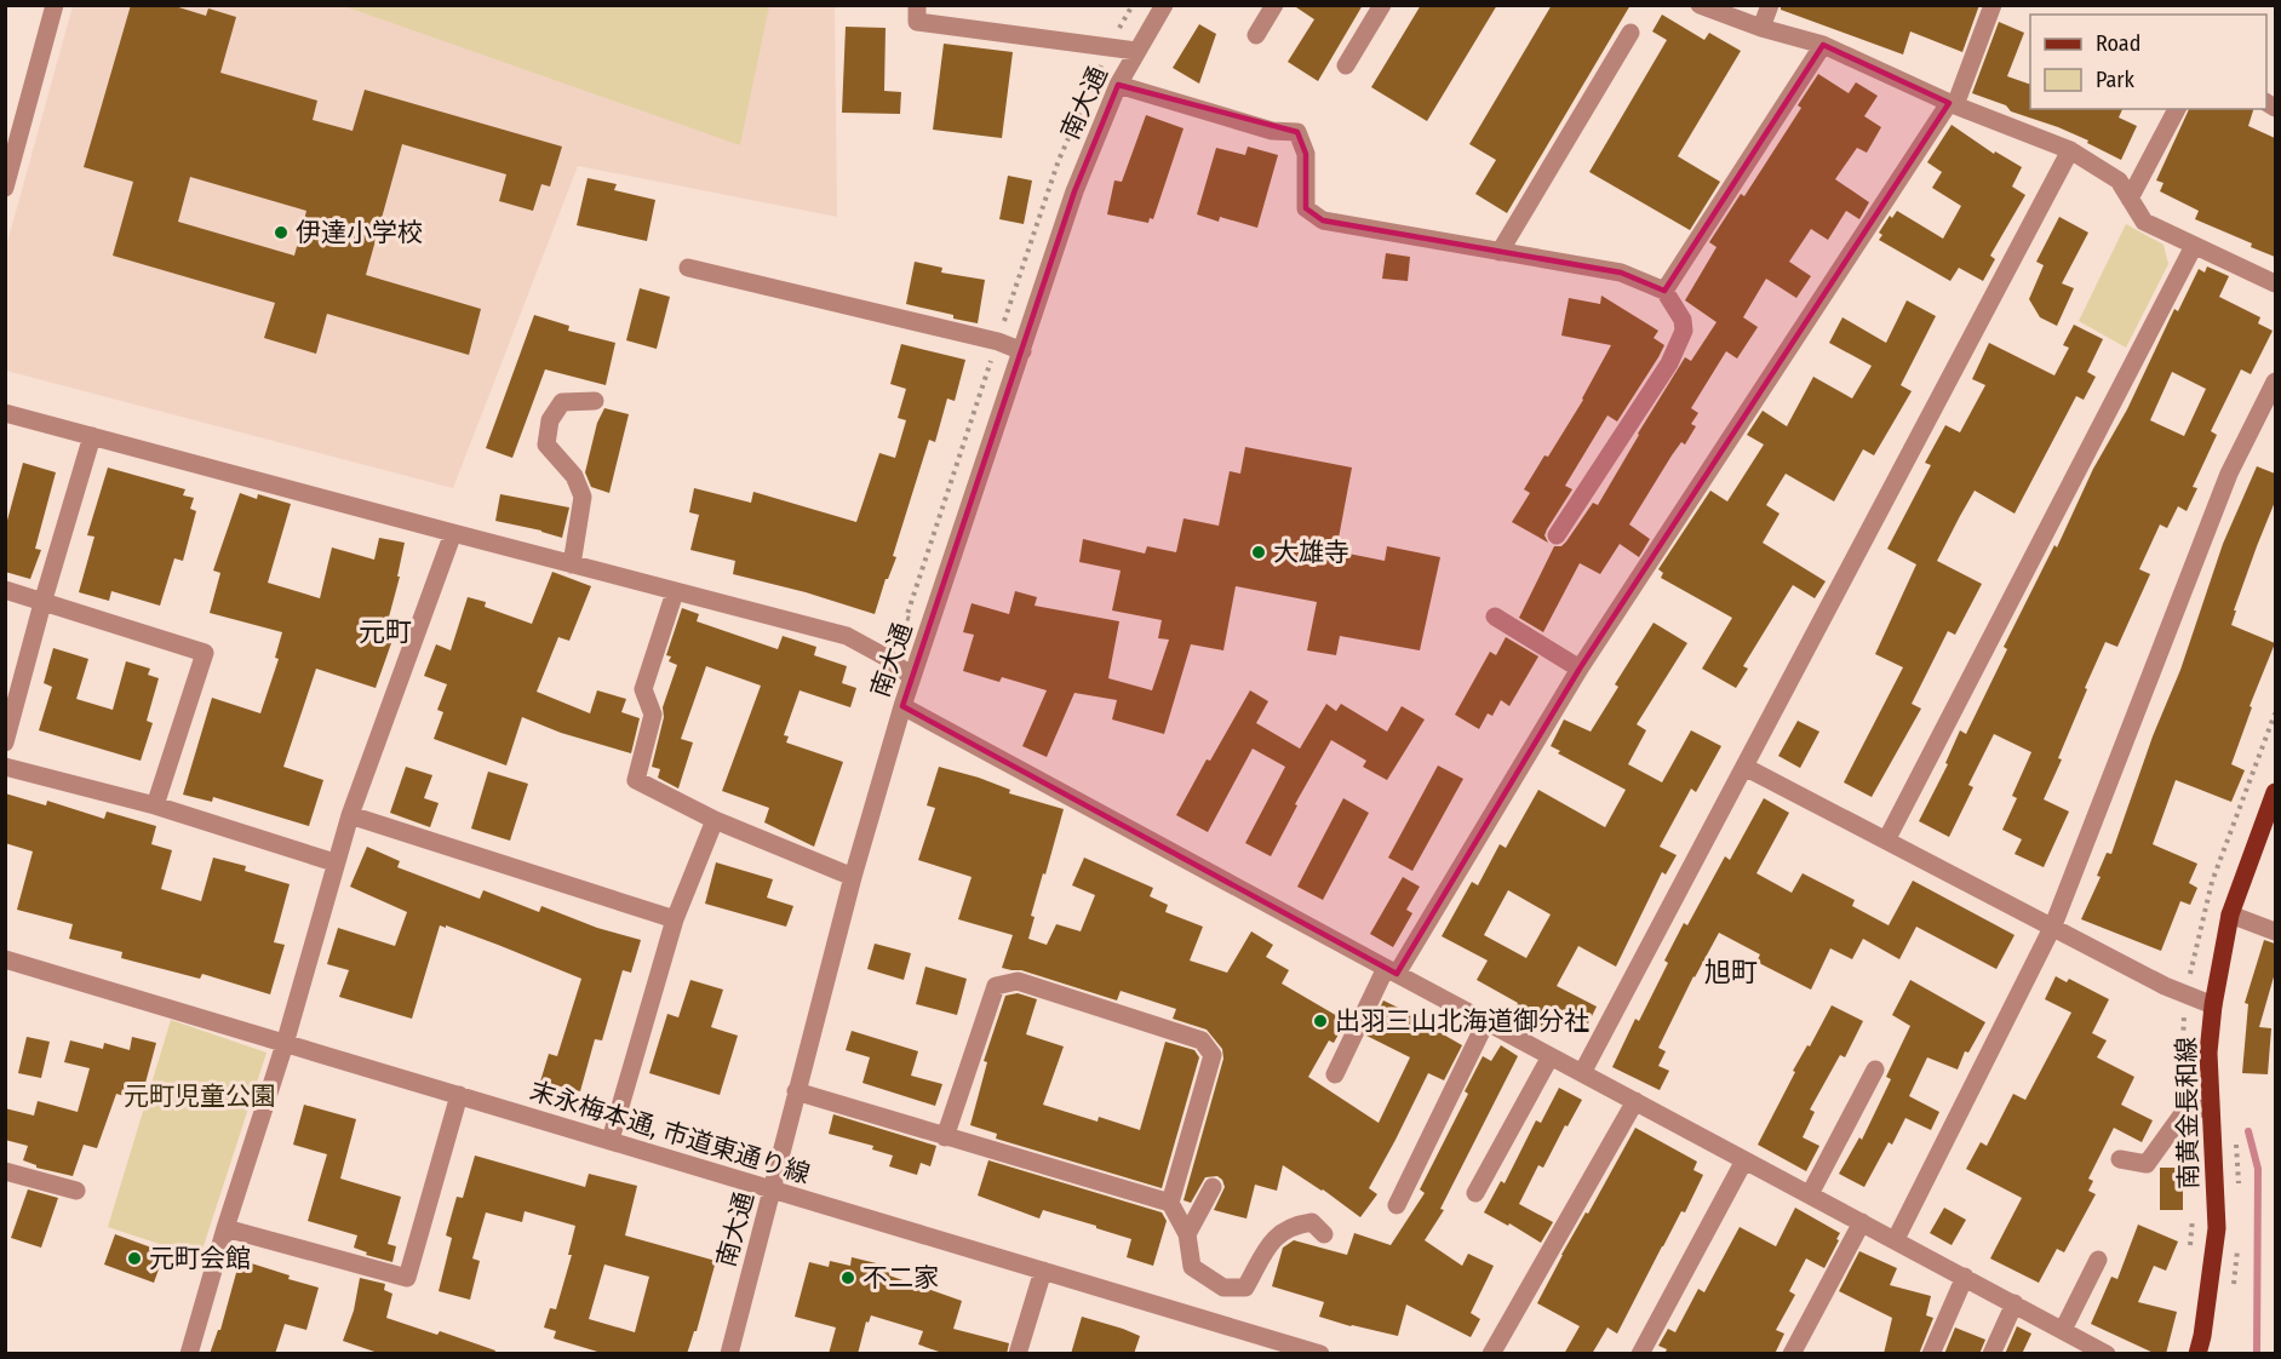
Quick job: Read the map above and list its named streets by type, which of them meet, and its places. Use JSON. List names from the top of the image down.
{
  "streets": {
    "main road": ["南黄金長和線"],
    "street": ["南大通", "末永梅本通, 市道東通り線"]
  },
  "crossings": [
    ["南大通", "末永梅本通, 市道東通り線"]
  ],
  "districts": ["元町", "旭町"],
  "parks": ["元町児童公園"],
  "places": [
    "伊達小学校",
    "大雄寺",
    "出羽三山北海道御分社",
    "元町会館",
    "不二家"
  ],
  "legend": ["Road", "Park"]
}
